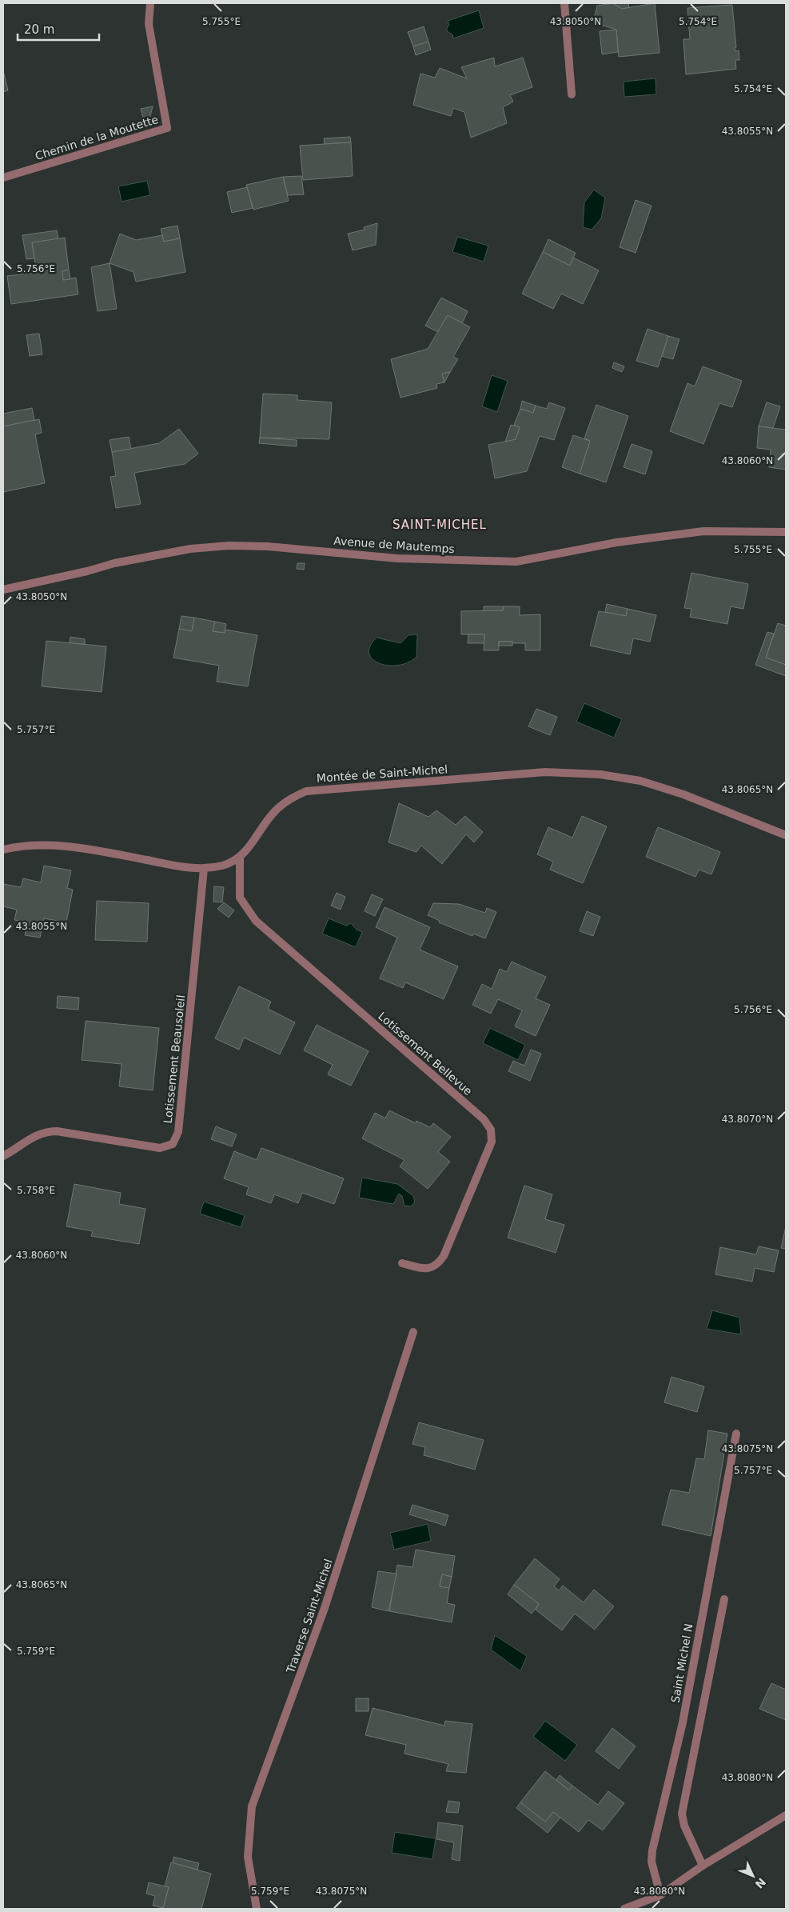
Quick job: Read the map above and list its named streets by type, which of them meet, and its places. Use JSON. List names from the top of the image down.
{
  "streets": {
    "street": [
      "Chemin de la Moutette",
      "Avenue de Mautemps",
      "Montée de Saint-Michel",
      "Lotissement Bellevue",
      "Lotissement Beausoleil",
      "Traverse Saint-Michel",
      "Saint Michel N"
    ]
  },
  "crossings": [
    ["Montée de Saint-Michel", "Lotissement Bellevue"],
    ["Montée de Saint-Michel", "Lotissement Beausoleil"]
  ],
  "districts": ["SAINT-MICHEL"],
  "scale_bar": "20 m",
  "north": "bottom right",
  "coordinates": [
    "5.755°E",
    "5.754°E",
    "43.8050°N",
    "43.8055°N",
    "5.756°E",
    "43.8060°N",
    "5.757°E",
    "43.8065°N",
    "43.8070°N",
    "5.758°E",
    "43.8075°N",
    "5.759°E",
    "43.8080°N"
  ]
}
